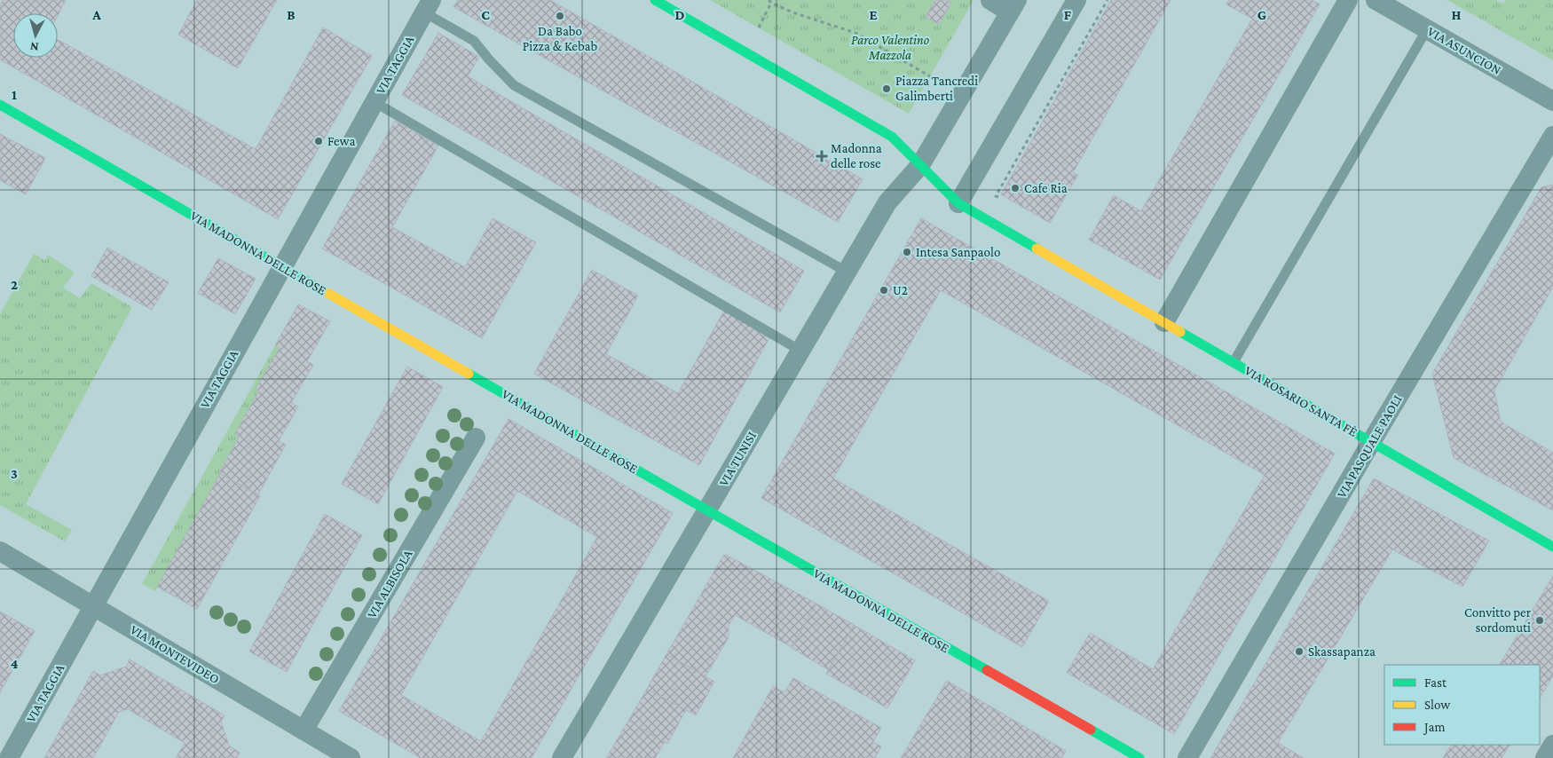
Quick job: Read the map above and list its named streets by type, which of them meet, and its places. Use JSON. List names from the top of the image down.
{
  "streets": {
    "street": [
      "VIA ASUNCION",
      "VIA TAGGIA",
      "VIA MADONNA DELLE ROSE",
      "VIA ROSARIO SANTA FÈ",
      "VIA PASQUALE PAOLI",
      "VIA TUNISI",
      "VIA ALBISOLA",
      "VIA MONTEVIDEO"
    ]
  },
  "crossings": [
    ["VIA TAGGIA", "VIA MADONNA DELLE ROSE"],
    ["VIA TAGGIA", "VIA MONTEVIDEO"],
    ["VIA MADONNA DELLE ROSE", "VIA TUNISI"],
    ["VIA ROSARIO SANTA FÈ", "VIA PASQUALE PAOLI"],
    ["VIA ROSARIO SANTA FÈ", "VIA TUNISI"],
    ["VIA ALBISOLA", "VIA MONTEVIDEO"]
  ],
  "parks": ["Parco Valentino Mazzola"],
  "places": {
    "other": [
      "Da Babo Pizza & Kebab",
      "Piazza Tancredi Galimberti",
      "Fewa",
      "Cafe Ria",
      "Intesa Sanpaolo",
      "U2",
      "Convitto per sordomuti",
      "Skassapanza"
    ],
    "health": ["Madonna delle rose"]
  },
  "legend": ["Fast", "Slow", "Jam"],
  "north": "bottom",
  "grid": {
    "columns": [
      "A",
      "B",
      "C",
      "D",
      "E",
      "F",
      "G",
      "H"
    ],
    "rows": [
      "1",
      "2",
      "3",
      "4"
    ]
  }
}
